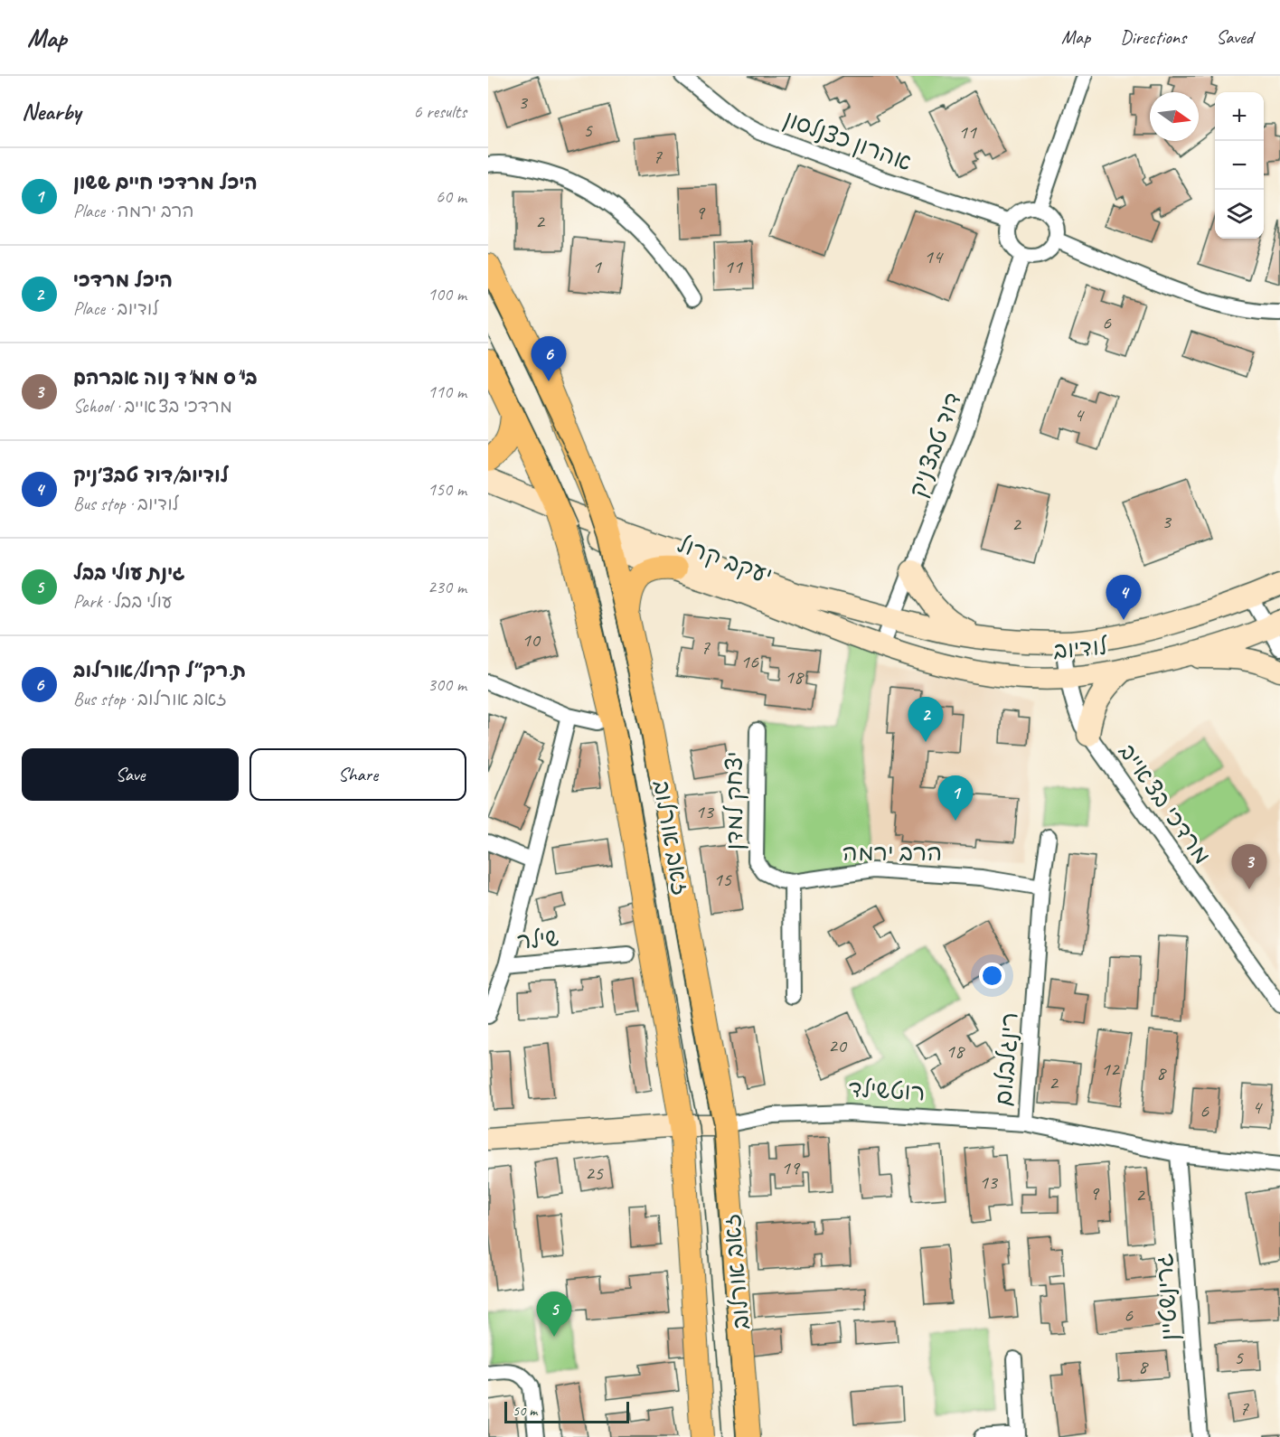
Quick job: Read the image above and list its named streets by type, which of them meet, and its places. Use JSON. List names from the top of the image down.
{
  "streets": {
    "main road": [
      "יעקב קרול",
      "לודיוב",
      "זאב אורלוב",
      "רוטשילד"
    ],
    "street": [
      "אהרון כצנלסון",
      "דוד טבצ'ניק",
      "יצחק למדן",
      "מרדכי בצ'אייב",
      "הרב ירמה",
      "שילר",
      "רינגלבלום",
      "גרינשטיין"
    ]
  },
  "crossings": [
    ["אהרון כצנלסון", "דוד טבצ'ניק"],
    ["דוד טבצ'ניק", "יעקב קרול"],
    ["דוד טבצ'ניק", "לודיוב"],
    ["יעקב קרול", "לודיוב"],
    ["יעקב קרול", "זאב אורלוב"],
    ["לודיוב", "מרדכי בצ'אייב"],
    ["יצחק למדן", "הרב ירמה"],
    ["זאב אורלוב", "רוטשילד"],
    ["הרב ירמה", "רינגלבלום"],
    ["רינגלבלום", "רוטשילד"],
    ["רוטשילד", "גרינשטיין"]
  ],
  "house_numbers": [
    "3",
    "5",
    "11",
    "7",
    "9",
    "2",
    "14",
    "1",
    "11",
    "6",
    "4",
    "3",
    "2",
    "10",
    "7",
    "16",
    "18",
    "13",
    "15",
    "20",
    "18",
    "12",
    "8",
    "2",
    "4",
    "6",
    "19",
    "25",
    "13",
    "9",
    "2",
    "6",
    "5",
    "8",
    "7"
  ],
  "scale_bar": "50 m",
  "north": "right",
  "page": {
    "header": "Map",
    "nav": ["Map", "Directions", "Saved"],
    "heading": ["Nearby", "6 results"],
    "map_buttons": ["+", "−"],
    "list": [
      {
        "mark": "1",
        "name": "היכל מרדכי חיים ששון",
        "note": "Place · הרב ירמה",
        "value": "60 m"
      },
      {
        "mark": "2",
        "name": "היכל מרדכי",
        "note": "Place · לודיוב",
        "value": "100 m"
      },
      {
        "mark": "3",
        "name": "בי\"ס ממ\"ד נוה אברהם",
        "note": "School · מרדכי בצ'אייב",
        "value": "110 m"
      },
      {
        "mark": "4",
        "name": "לודיוב/דוד טבצ׳ניק",
        "note": "Bus stop · לודיוב",
        "value": "150 m"
      },
      {
        "mark": "5",
        "name": "גינת עולי בבל",
        "note": "Park · עולי בבל",
        "value": "230 m"
      },
      {
        "mark": "6",
        "name": "ת.רק״ל קרול/אורלוב",
        "note": "Bus stop · זאב אורלוב",
        "value": "300 m"
      }
    ],
    "pins": [
      "6",
      "4",
      "2",
      "1",
      "3",
      "5"
    ],
    "buttons": ["Save", "Share"],
    "scale": "50 m"
  }
}
